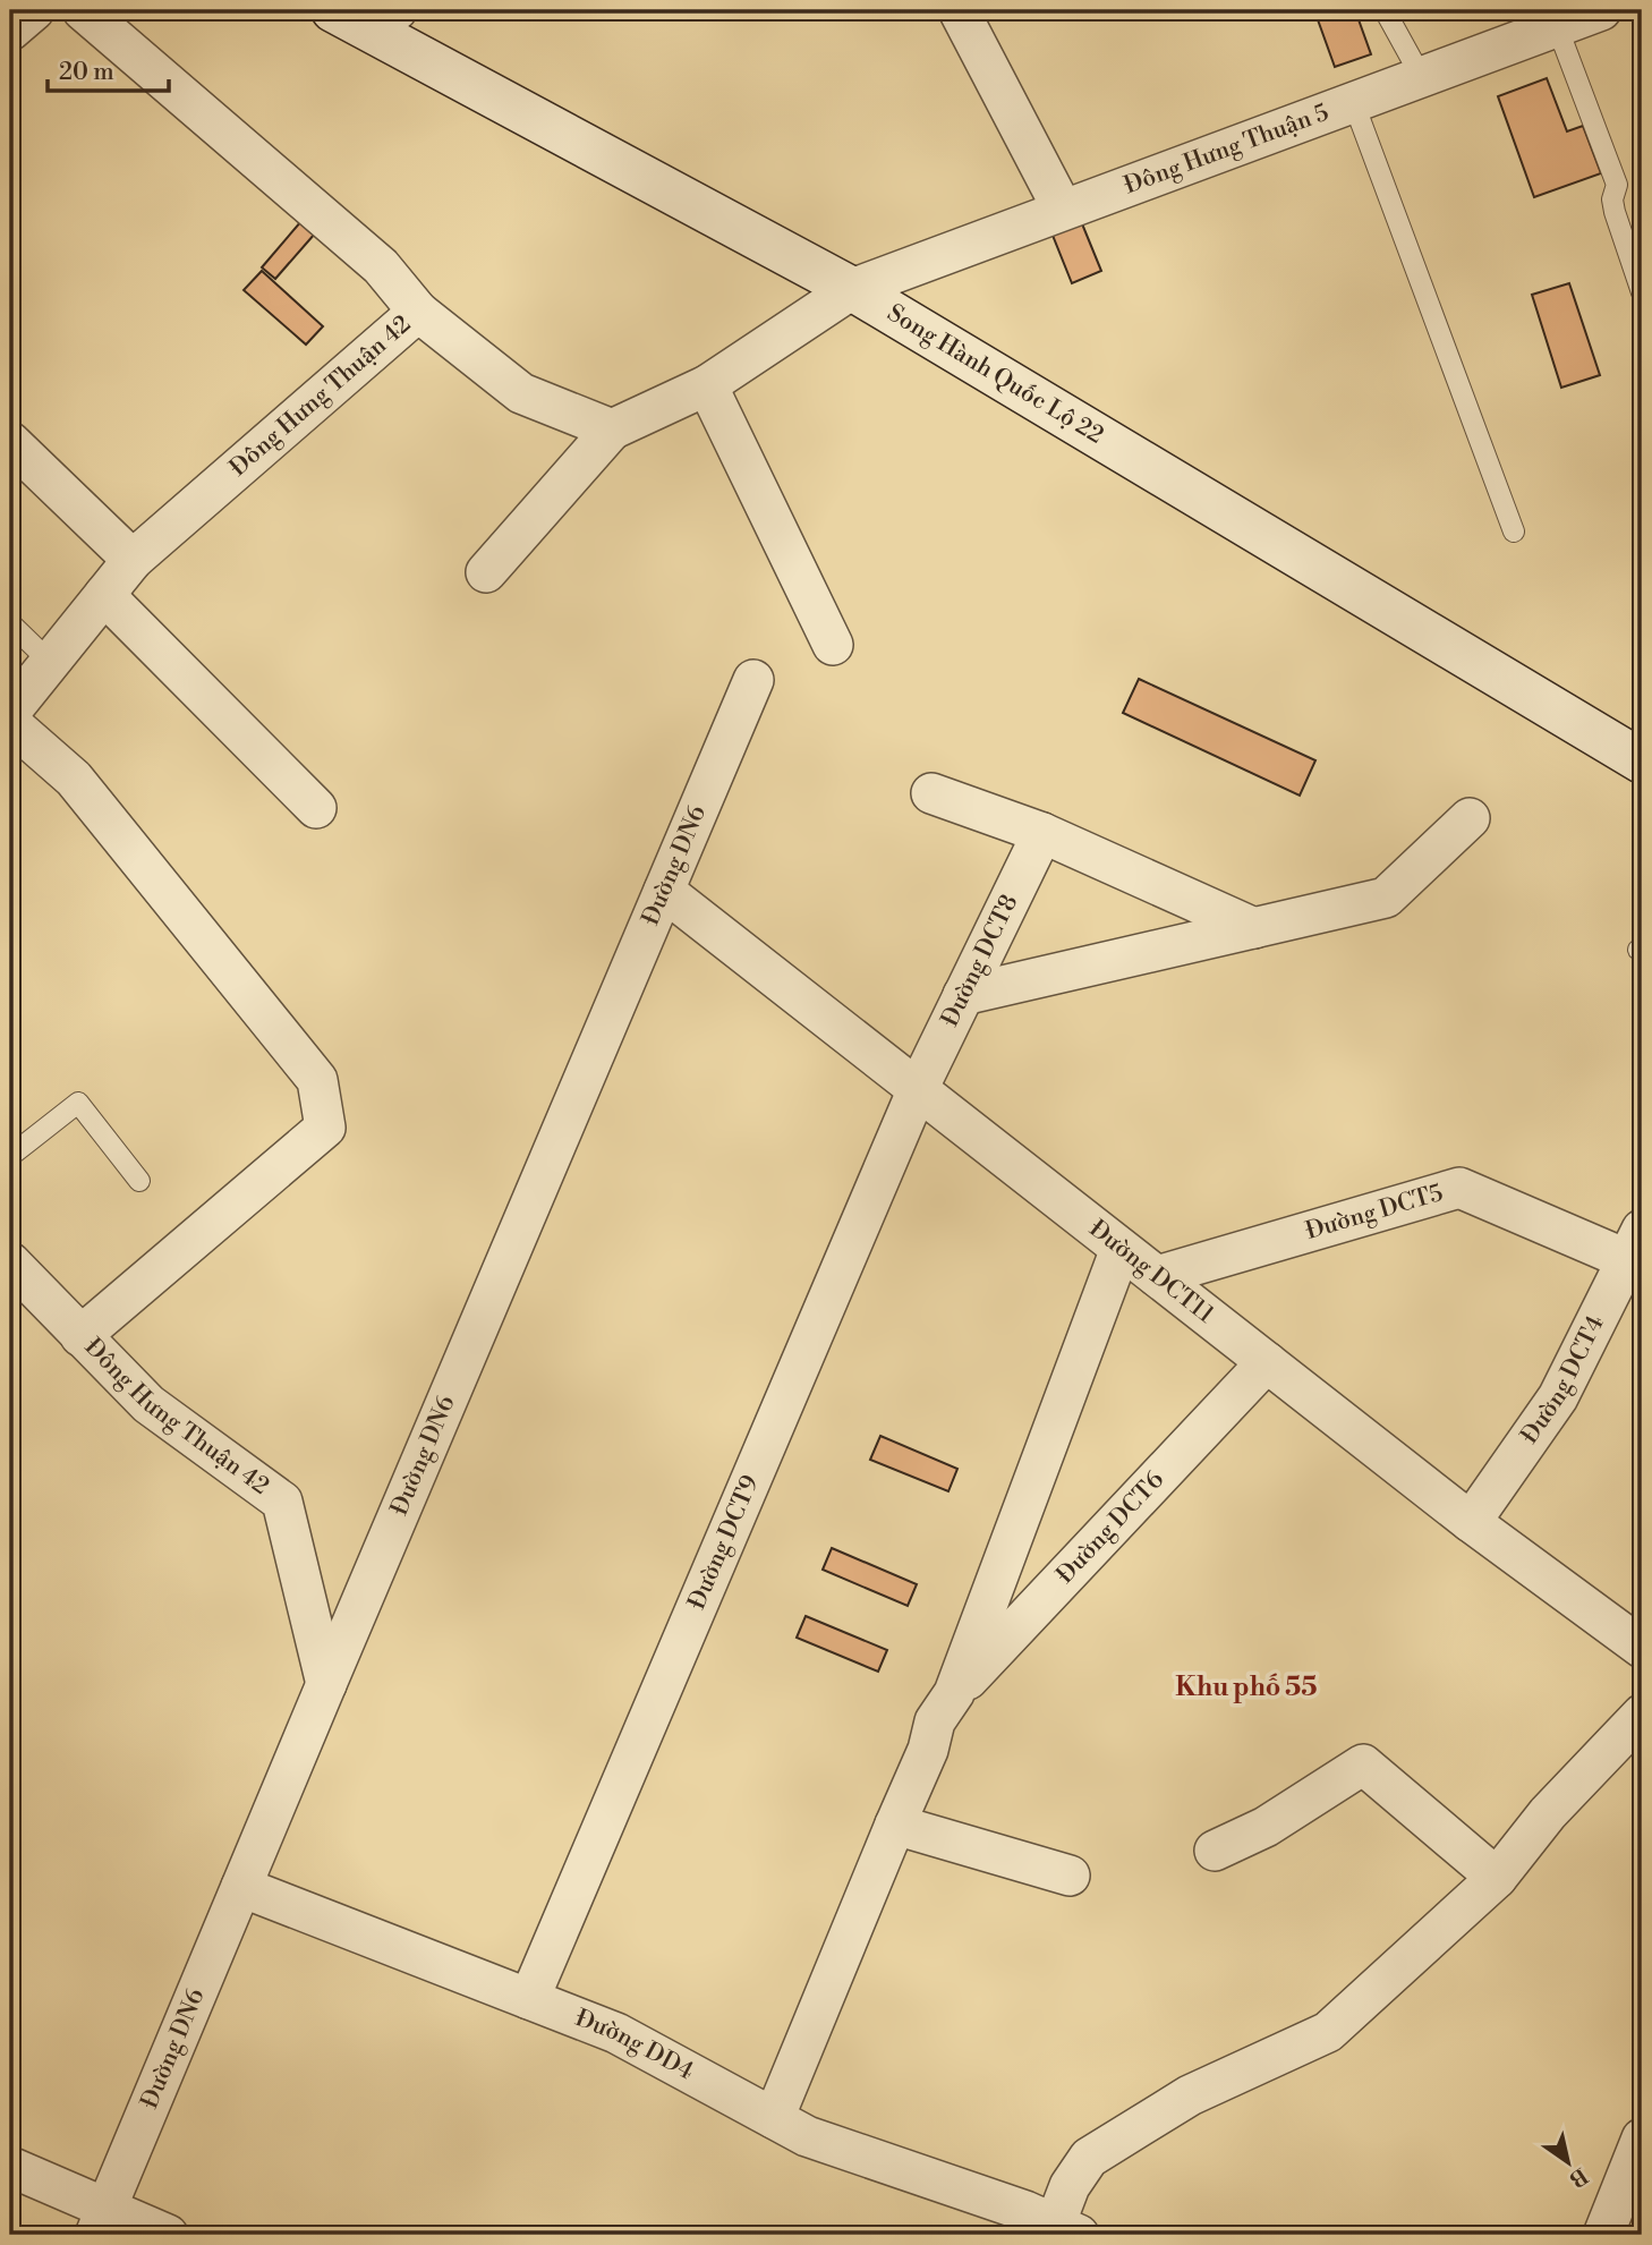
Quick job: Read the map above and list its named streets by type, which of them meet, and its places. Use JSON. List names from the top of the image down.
{
  "streets": {
    "street": [
      "Đông Hưng Thuận 5",
      "Song Hành Quốc Lộ 22",
      "Đông Hưng Thuận 42",
      "Đường DN6",
      "Đường DCT8",
      "Đường DCT5",
      "Đường DCT11",
      "Đường DCT4",
      "Đường DCT6",
      "Đường DCT9",
      "Đường DD4"
    ]
  },
  "crossings": [
    ["Đông Hưng Thuận 5", "Song Hành Quốc Lộ 22"],
    ["Đông Hưng Thuận 42", "Đường DN6"],
    ["Đường DN6", "Đường DCT11"],
    ["Đường DN6", "Đường DD4"],
    ["Đường DCT8", "Đường DCT11"],
    ["Đường DCT8", "Đường DCT9"],
    ["Đường DCT5", "Đường DCT11"],
    ["Đường DCT5", "Đường DCT4"],
    ["Đường DCT11", "Đường DCT4"],
    ["Đường DCT11", "Đường DCT6"],
    ["Đường DCT11", "Đường DCT9"],
    ["Đường DCT9", "Đường DD4"]
  ],
  "districts": ["Khu phố 55"],
  "scale_bar": "20 m",
  "north": "bottom right"
}
